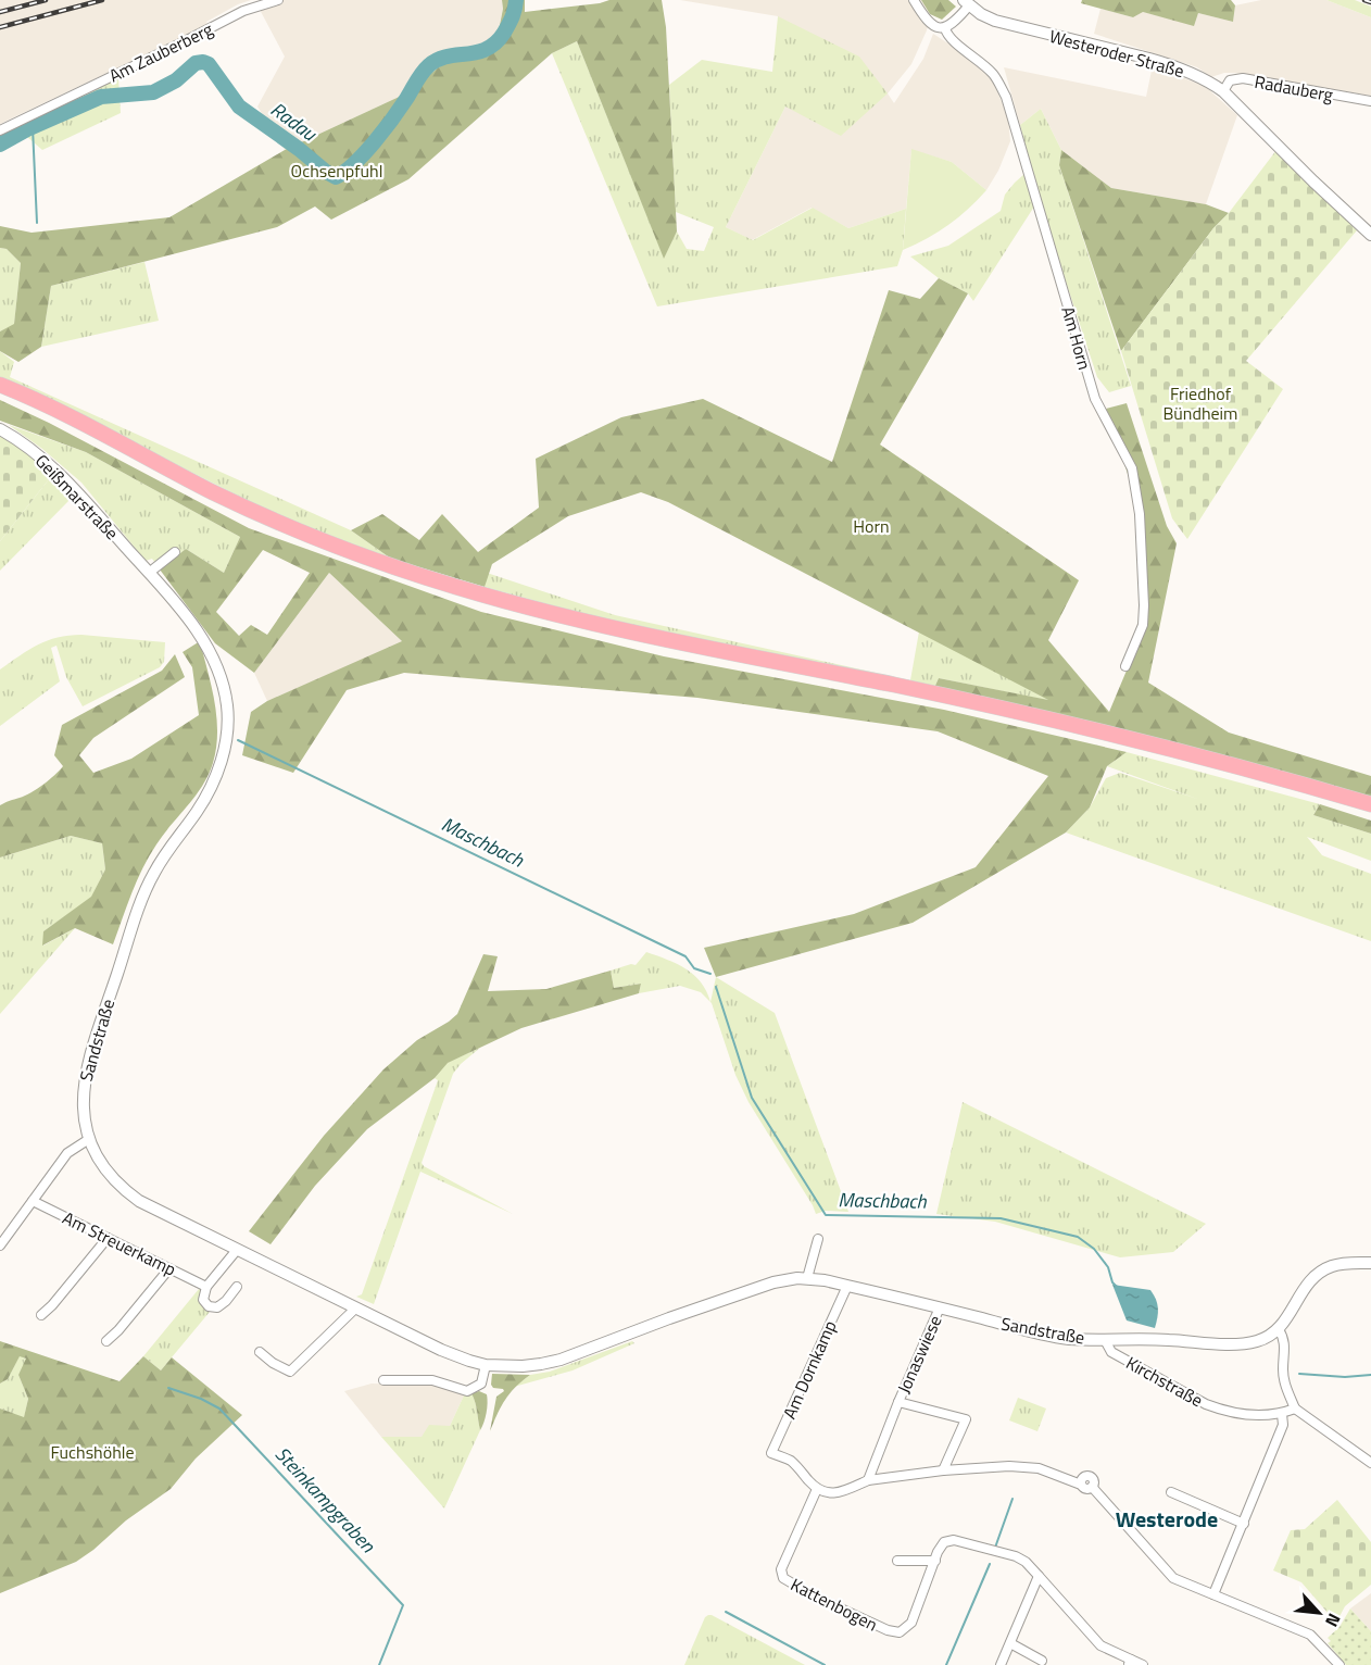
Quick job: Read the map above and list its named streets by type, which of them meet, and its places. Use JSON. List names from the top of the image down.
{
  "streets": {
    "street": [
      "Am Zauberberg",
      "Westeroder Straße",
      "Radauberg",
      "Am Horn",
      "Geißmarstraße",
      "Sandstraße",
      "Am Streuerkamp",
      "Jonaswiese",
      "Am Dornkamp",
      "Kirchstraße",
      "Kattenbogen"
    ]
  },
  "crossings": [
    ["Westeroder Straße", "Radauberg"],
    ["Geißmarstraße", "Sandstraße"],
    ["Sandstraße", "Jonaswiese"],
    ["Sandstraße", "Am Dornkamp"],
    ["Sandstraße", "Kirchstraße"],
    ["Am Dornkamp", "Kattenbogen"]
  ],
  "districts": ["Westerode"],
  "water": ["Radau", "Maschbach", "Steinkampgraben"],
  "parks": [
    "Ochsenpfuhl",
    "Friedhof Bündheim",
    "Horn",
    "Fuchshöhle"
  ],
  "north": "bottom right"
}
